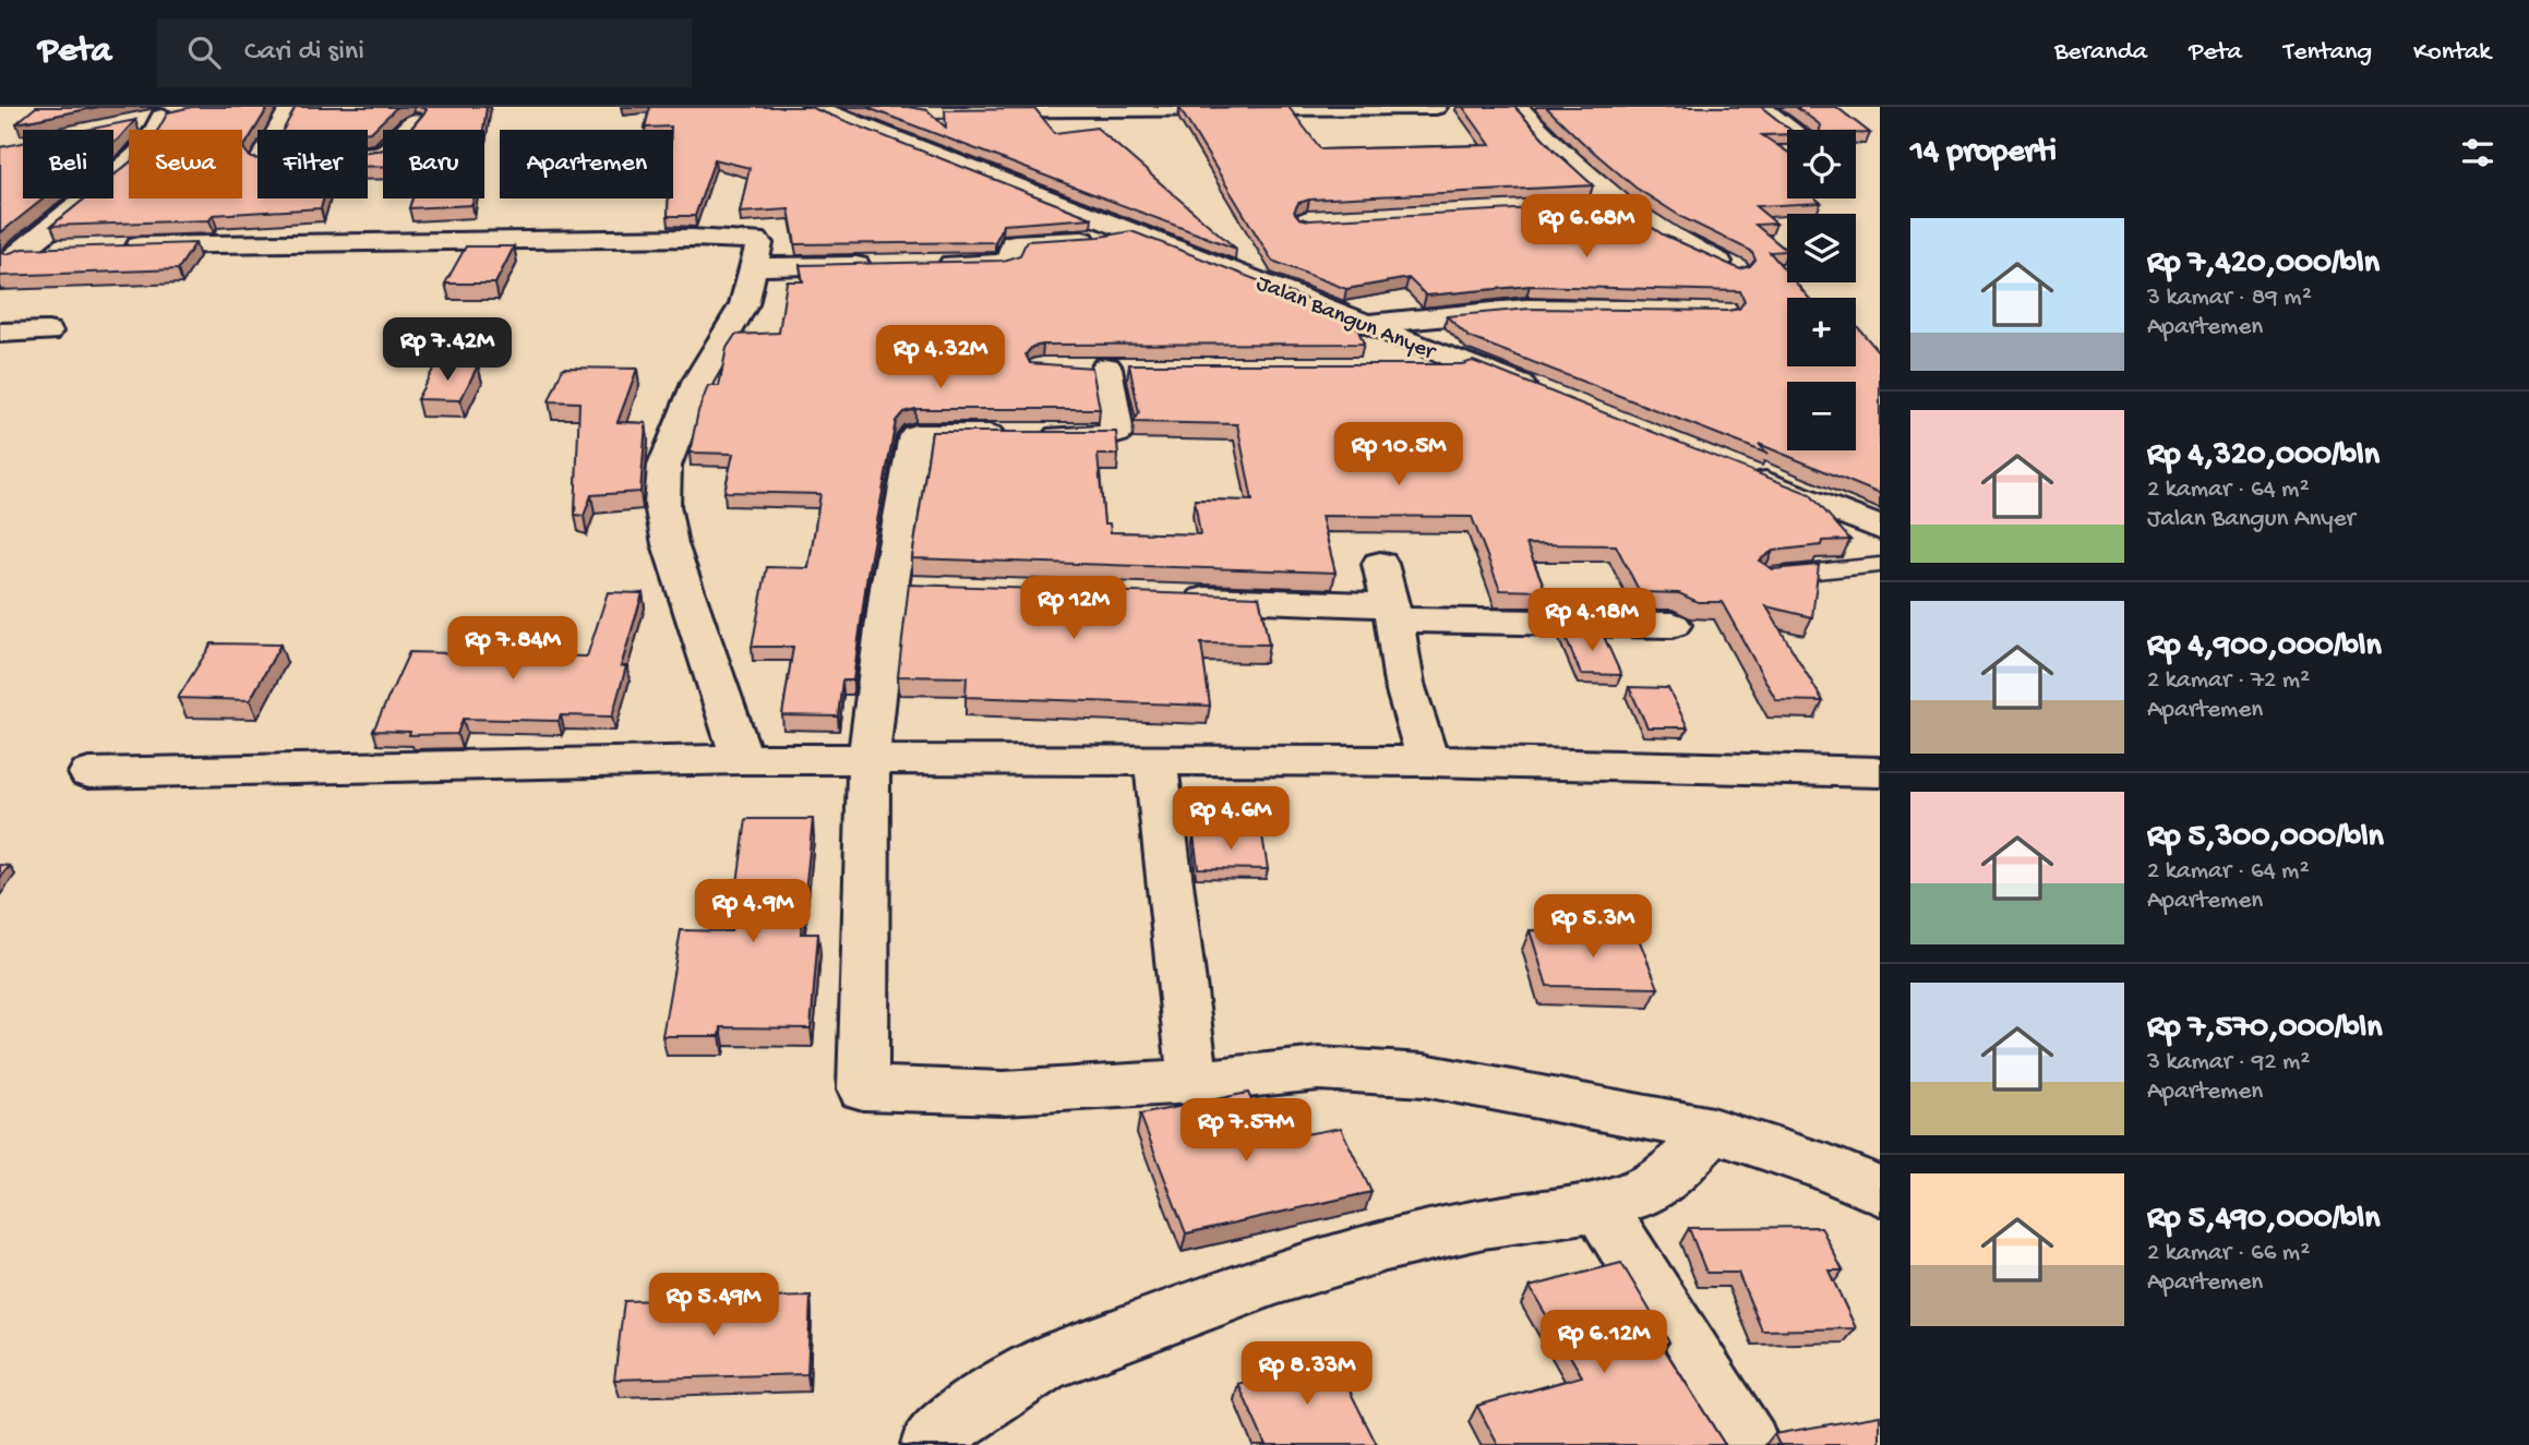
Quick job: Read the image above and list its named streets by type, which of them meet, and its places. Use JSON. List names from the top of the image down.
{
  "streets": {
    "street": ["Jalan Bangun Anyer"]
  },
  "page": {
    "header": "Peta",
    "search": "Cari di sini",
    "nav": [
      "Beranda",
      "Peta",
      "Tentang",
      "Kontak"
    ],
    "heading": "14 properti",
    "map_buttons": ["+", "−"],
    "chip": [
      "Beli",
      "Sewa",
      "Filter",
      "Baru",
      "Apartemen"
    ],
    "price": [
      "Rp 6.68M",
      "Rp 7.42M",
      "Rp 4.32M",
      "Rp 10.5M",
      "Rp 12M",
      "Rp 4.18M",
      "Rp 7.84M",
      "Rp 4.6M",
      "Rp 4.9M",
      "Rp 5.3M",
      "Rp 7.57M",
      "Rp 5.49M",
      "Rp 6.12M",
      "Rp 8.33M"
    ],
    "list": [
      {
        "name": "Rp 7,420,000/bln",
        "note": "3 kamar · 89 m² · Apartemen"
      },
      {
        "name": "Rp 4,320,000/bln",
        "note": "2 kamar · 64 m² · Jalan Bangun Anyer"
      },
      {
        "name": "Rp 4,900,000/bln",
        "note": "2 kamar · 72 m² · Apartemen"
      },
      {
        "name": "Rp 5,300,000/bln",
        "note": "2 kamar · 64 m² · Apartemen"
      },
      {
        "name": "Rp 7,570,000/bln",
        "note": "3 kamar · 92 m² · Apartemen"
      },
      {
        "name": "Rp 5,490,000/bln",
        "note": "2 kamar · 66 m² · Apartemen"
      }
    ]
  }
}
